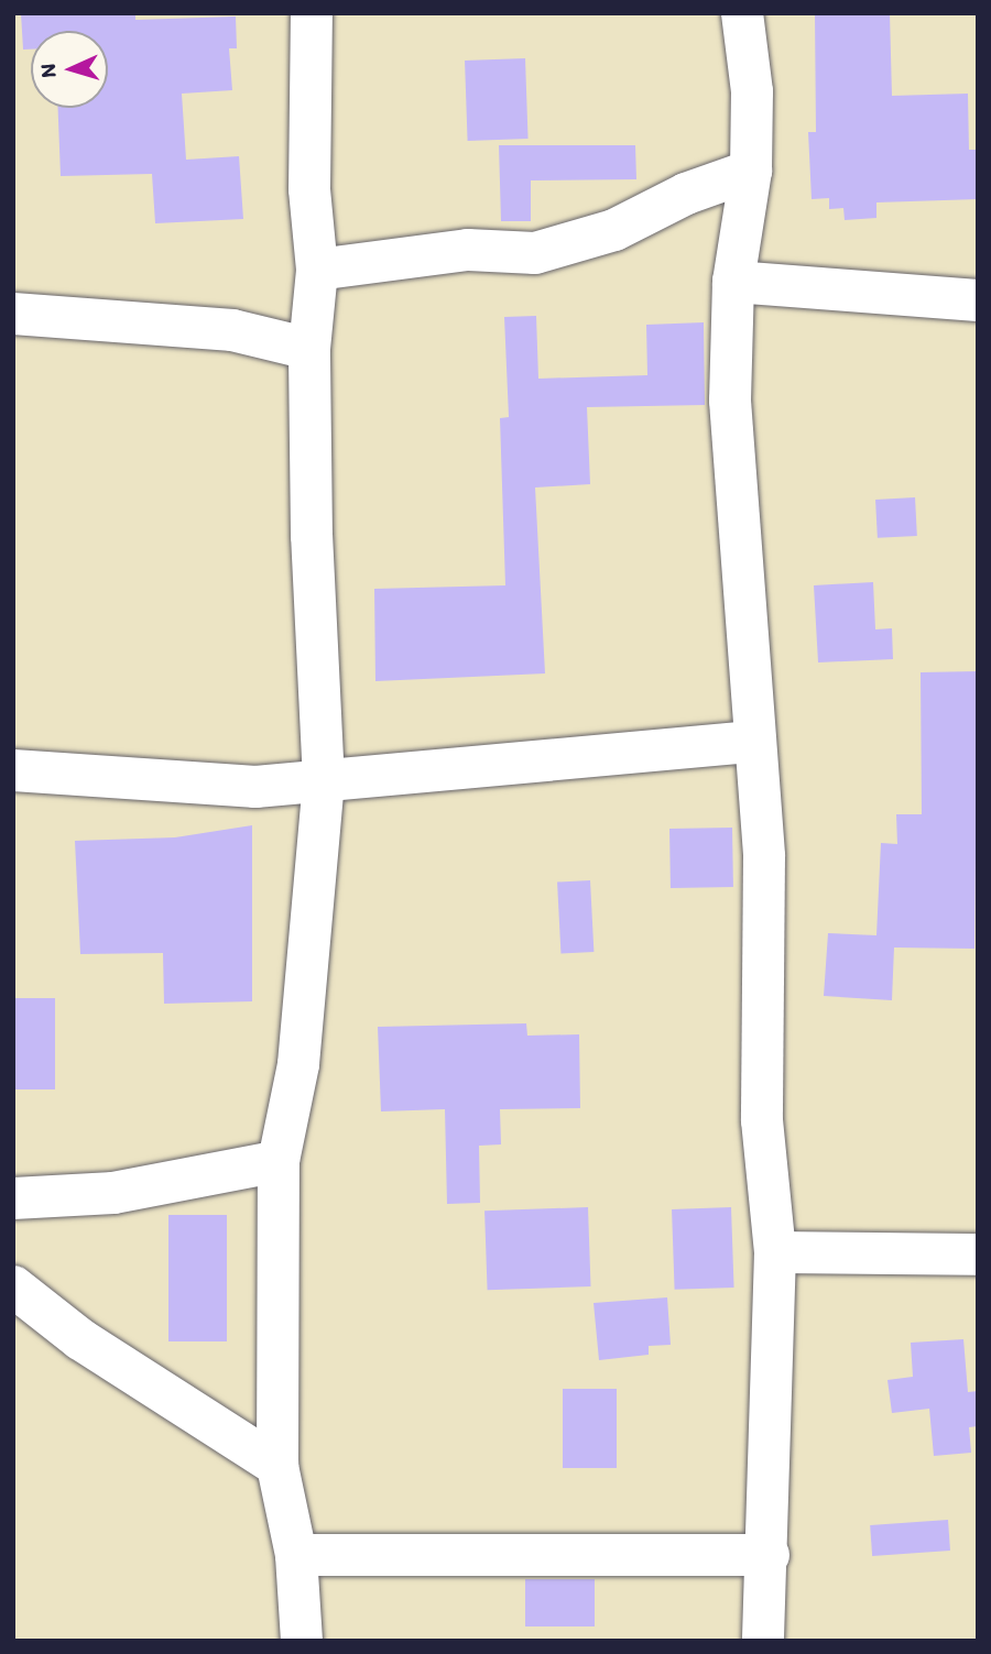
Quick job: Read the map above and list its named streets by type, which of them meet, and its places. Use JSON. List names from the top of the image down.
{
  "north": "left"
}
